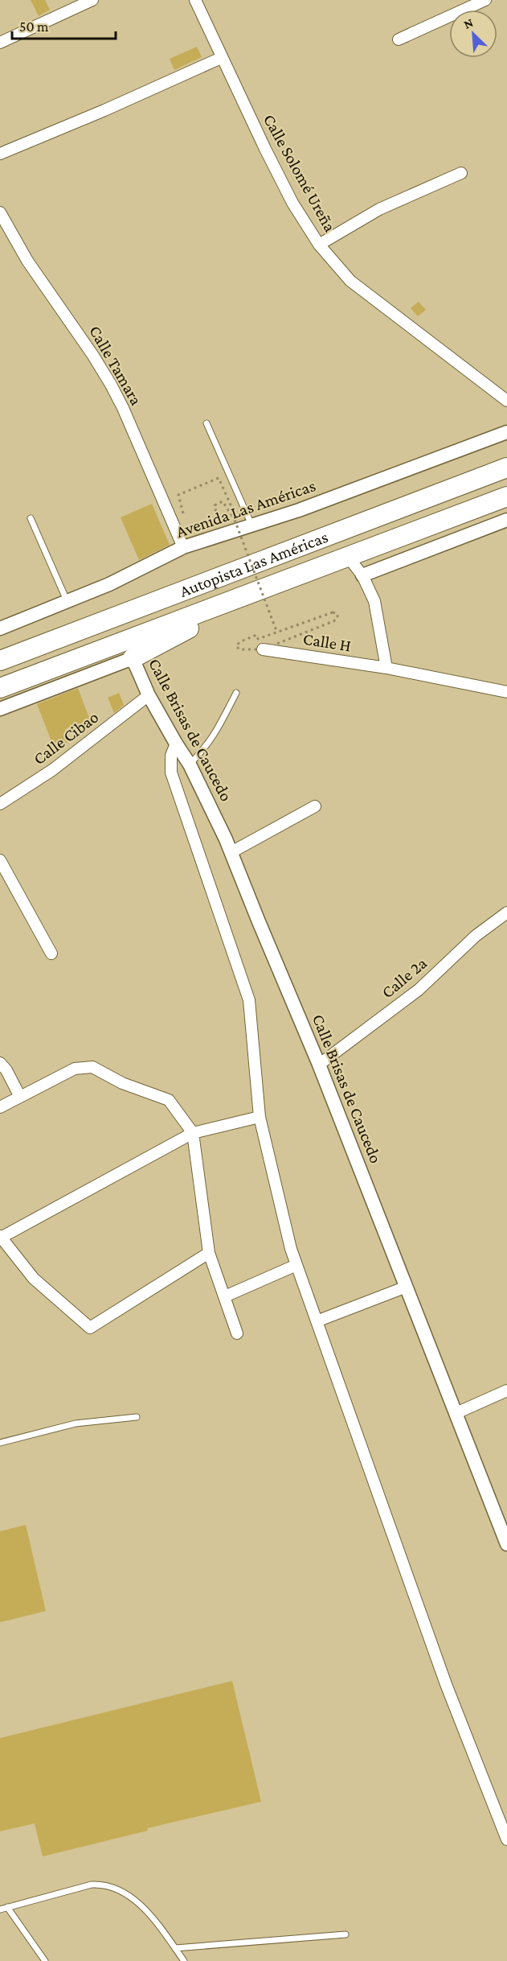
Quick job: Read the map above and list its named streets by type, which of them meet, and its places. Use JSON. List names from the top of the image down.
{
  "streets": {
    "highway": ["Autopista Las Américas"],
    "street": [
      "Calle Solomé Ureña",
      "Calle Tamara",
      "Avenida Las Américas",
      "Calle H",
      "Calle Brisas de Caucedo",
      "Calle Cibao",
      "Calle 2a"
    ]
  },
  "crossings": [
    ["Calle Tamara", "Avenida Las Américas"],
    ["Calle Brisas de Caucedo", "Calle Cibao"],
    ["Calle Brisas de Caucedo", "Calle 2a"]
  ],
  "scale_bar": "50 m",
  "north": "top left"
}
